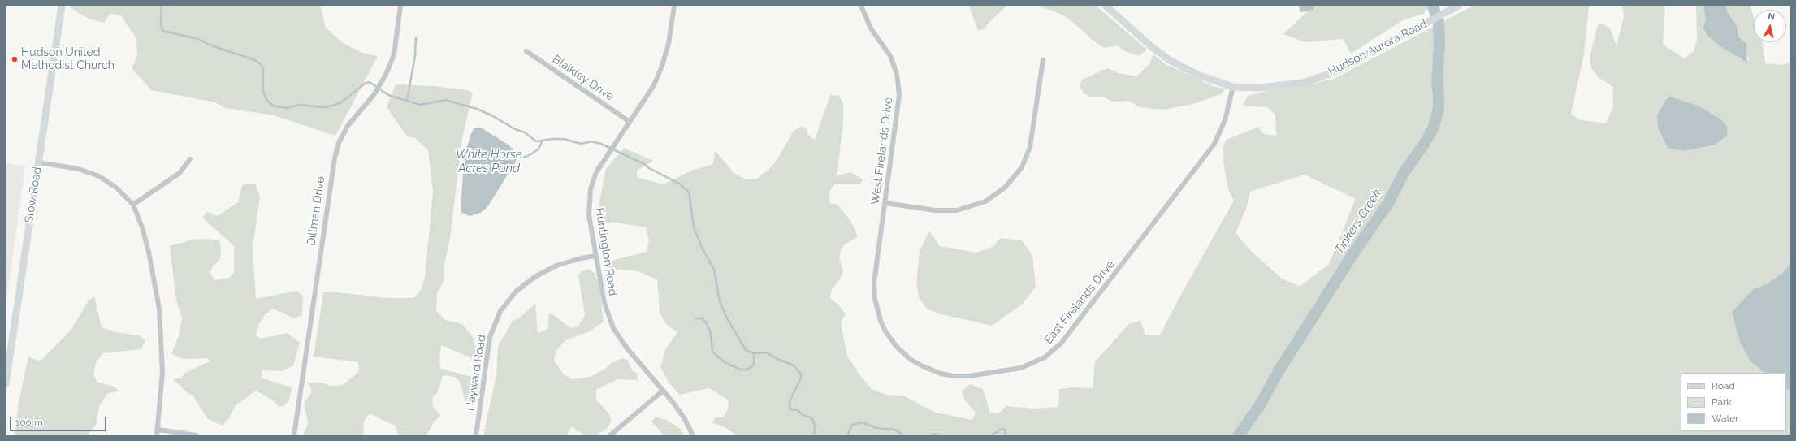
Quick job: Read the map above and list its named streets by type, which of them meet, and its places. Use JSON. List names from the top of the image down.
{
  "streets": {
    "street": [
      "Hudson Aurora Road",
      "Blaikley Drive",
      "West Firelands Drive",
      "Stow Road",
      "Dillman Drive",
      "Huntington Road",
      "East Firelands Drive",
      "Hayward Road"
    ]
  },
  "crossings": [
    ["Hudson Aurora Road", "East Firelands Drive"],
    ["Blaikley Drive", "Huntington Road"],
    ["West Firelands Drive", "East Firelands Drive"],
    ["Huntington Road", "Hayward Road"]
  ],
  "water": ["White Horse Acres Pond", "Tinkers Creek"],
  "places": ["Hudson United Methodist Church"],
  "legend": ["Road", "Park", "Water"],
  "scale_bar": "100 m",
  "north": "top"
}
